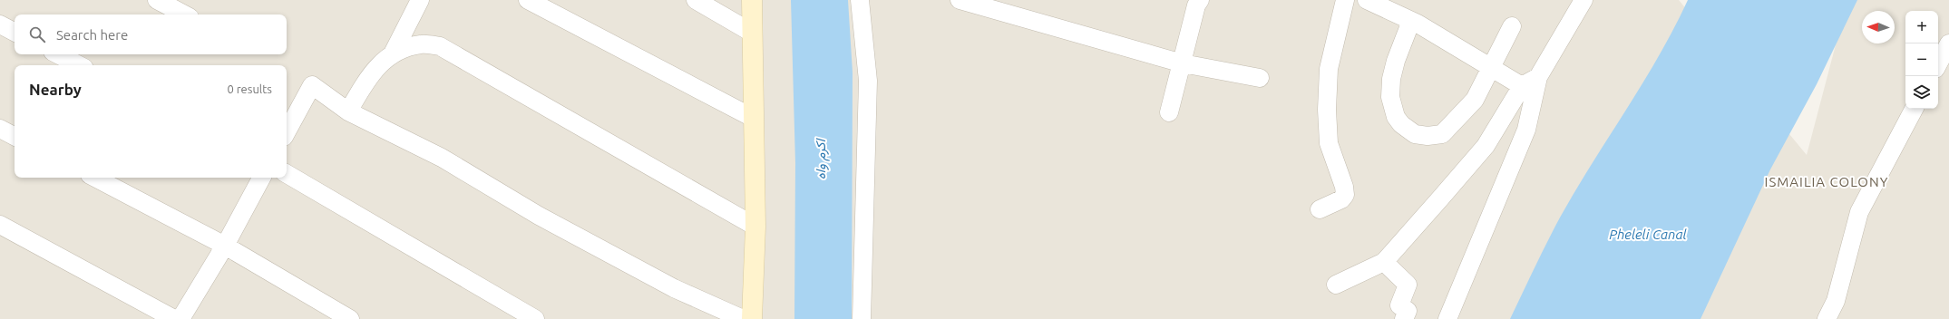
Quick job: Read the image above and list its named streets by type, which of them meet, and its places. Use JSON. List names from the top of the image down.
{
  "districts": ["ISMAILIA COLONY"],
  "water": ["اکرم واہ", "Pheleli Canal"],
  "north": "left",
  "page": {
    "map_buttons": ["+", "−"],
    "search": "Search here",
    "heading": ["Nearby", "0 results"]
  }
}
